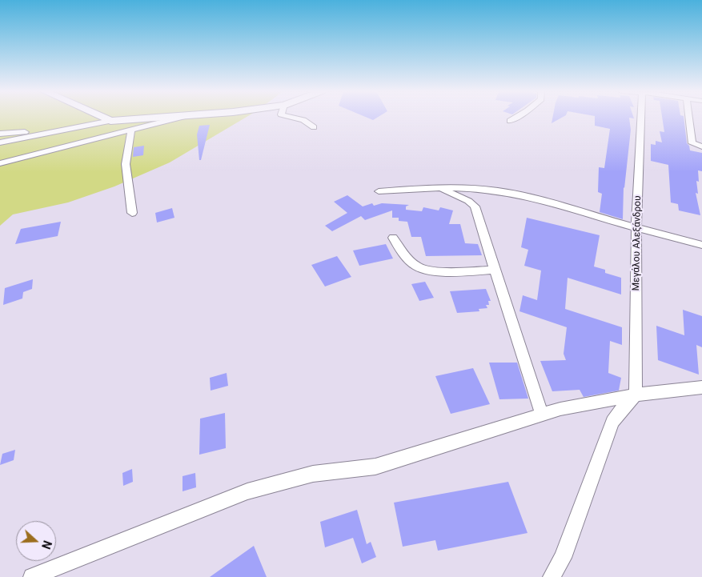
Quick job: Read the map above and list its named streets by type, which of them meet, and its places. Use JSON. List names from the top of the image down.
{
  "streets": {
    "street": ["Μεγάλου Αλεξάνδρου"]
  },
  "north": "right"
}
